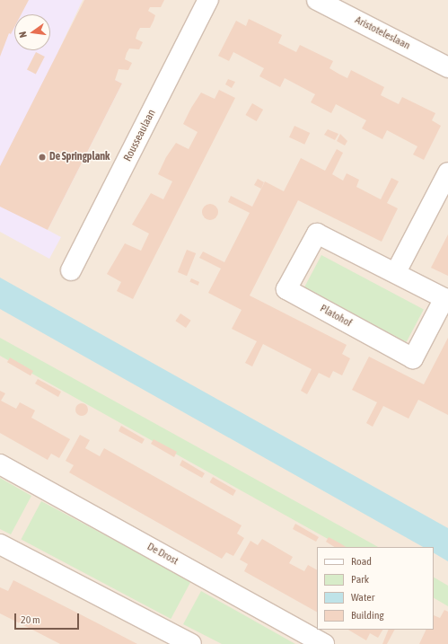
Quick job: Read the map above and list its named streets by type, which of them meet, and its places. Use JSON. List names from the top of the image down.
{
  "streets": {
    "street": [
      "Aristoteleslaan",
      "Rousseaulaan",
      "Platohof",
      "De Drost"
    ]
  },
  "places": ["De Springplank"],
  "legend": [
    "Road",
    "Park",
    "Water",
    "Building"
  ],
  "scale_bar": "20 m",
  "north": "left"
}
